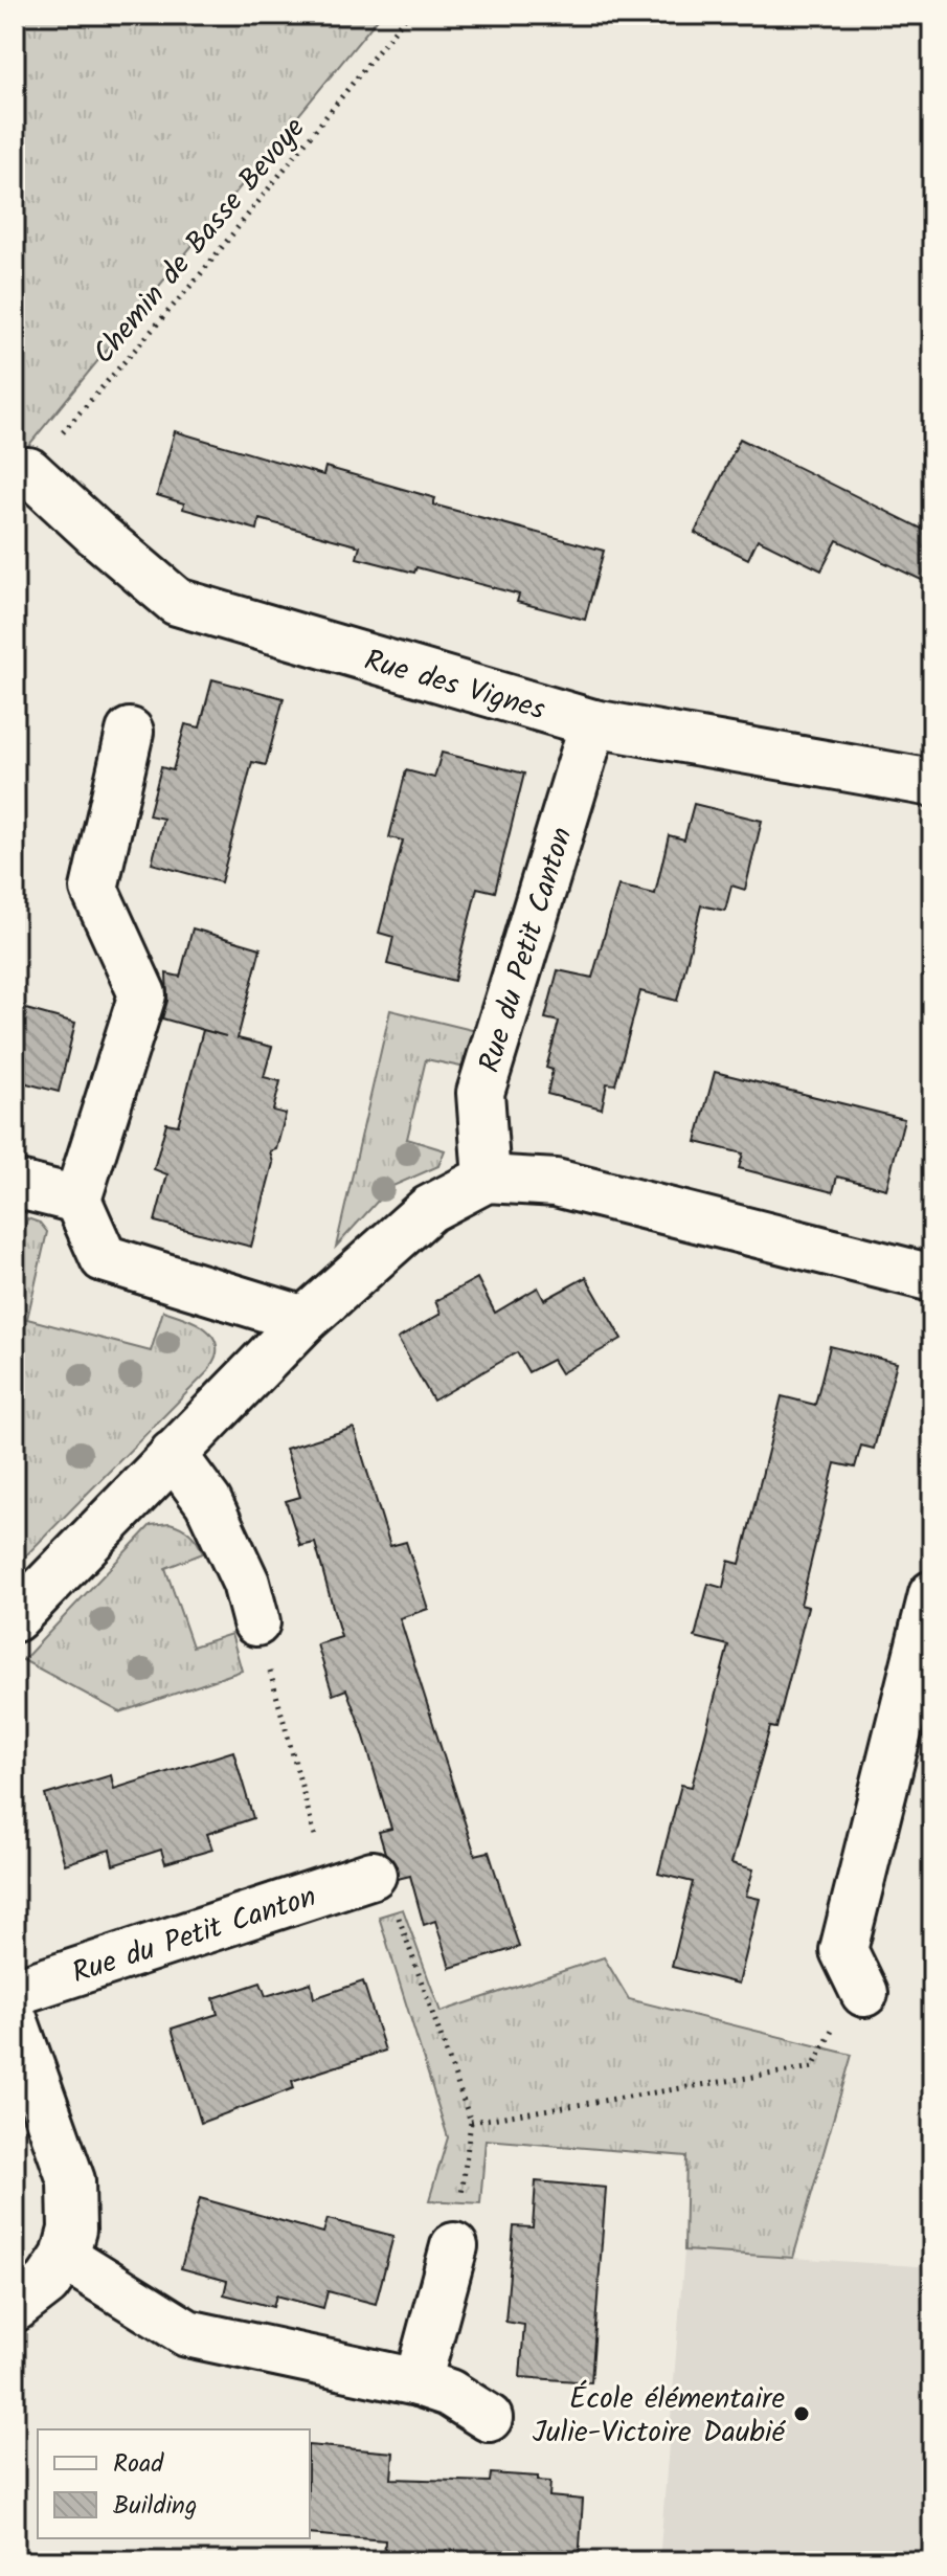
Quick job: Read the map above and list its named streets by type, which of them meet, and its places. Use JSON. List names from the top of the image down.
{
  "streets": {
    "street": ["Rue des Vignes", "Rue du Petit Canton"],
    "path": ["Chemin de Basse Bevoye"]
  },
  "crossings": [
    ["Chemin de Basse Bevoye", "Rue des Vignes"],
    ["Rue des Vignes", "Rue du Petit Canton"]
  ],
  "places": ["École élémentaire Julie-Victoire Daubié"],
  "legend": ["Road", "Building"]
}
